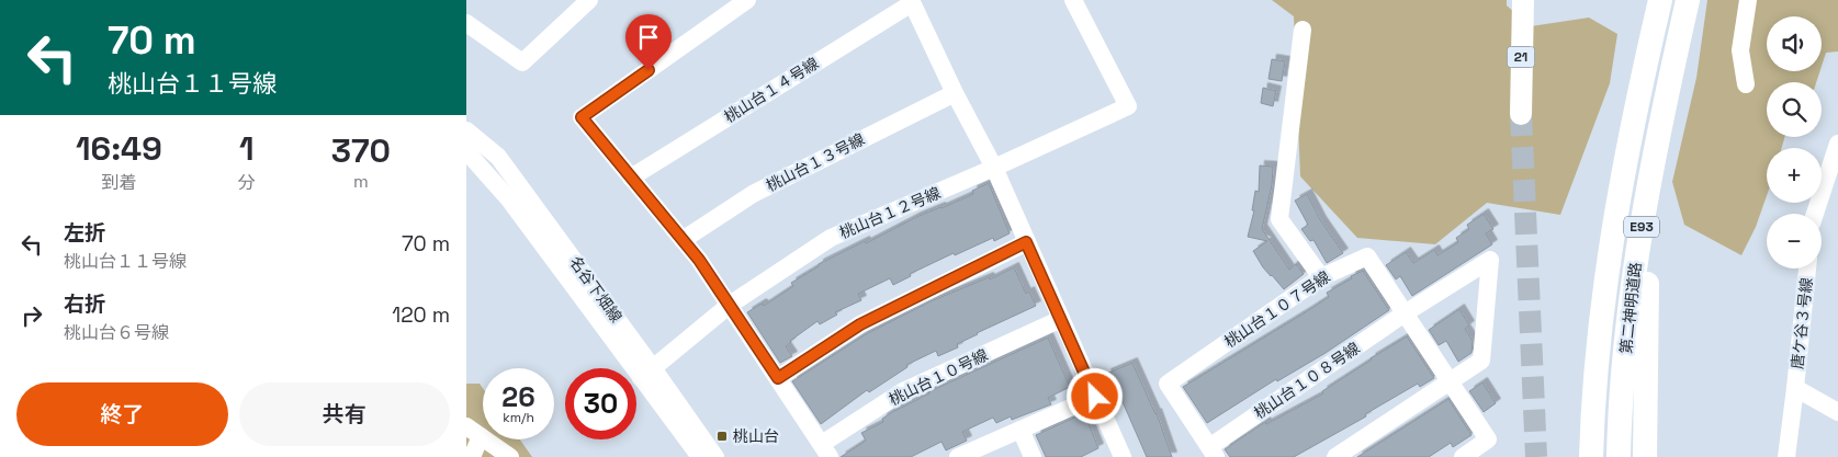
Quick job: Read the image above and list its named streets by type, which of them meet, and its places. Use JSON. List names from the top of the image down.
{
  "streets": {
    "highway": ["E93", "第二神明道路"],
    "main road": ["21"],
    "street": [
      "桃山台１４号線",
      "桃山台１３号線",
      "桃山台１２号線",
      "名谷下畑線",
      "桃山台１０７号線",
      "唐ケ谷３号線",
      "桃山台１０号線",
      "桃山台１０８号線"
    ]
  },
  "crossings": [
    ["桃山台１２号線", "名谷下畑線"],
    ["桃山台１０７号線", "桃山台１０８号線"]
  ],
  "places": {
    "transit": ["桃山台"]
  },
  "page": {
    "turn": ["70 m", "桃山台１１号線"],
    "map_buttons": ["+", "−"],
    "eta": [
      "16:49",
      "到着",
      "1",
      "分",
      "370",
      "m"
    ],
    "list": [
      {
        "name": "左折",
        "note": "桃山台１１号線",
        "value": "70 m"
      },
      {
        "name": "右折",
        "note": "桃山台６号線",
        "value": "120 m"
      }
    ],
    "speed": "26 km/h",
    "limit": "30",
    "buttons": ["終了", "共有"]
  }
}
